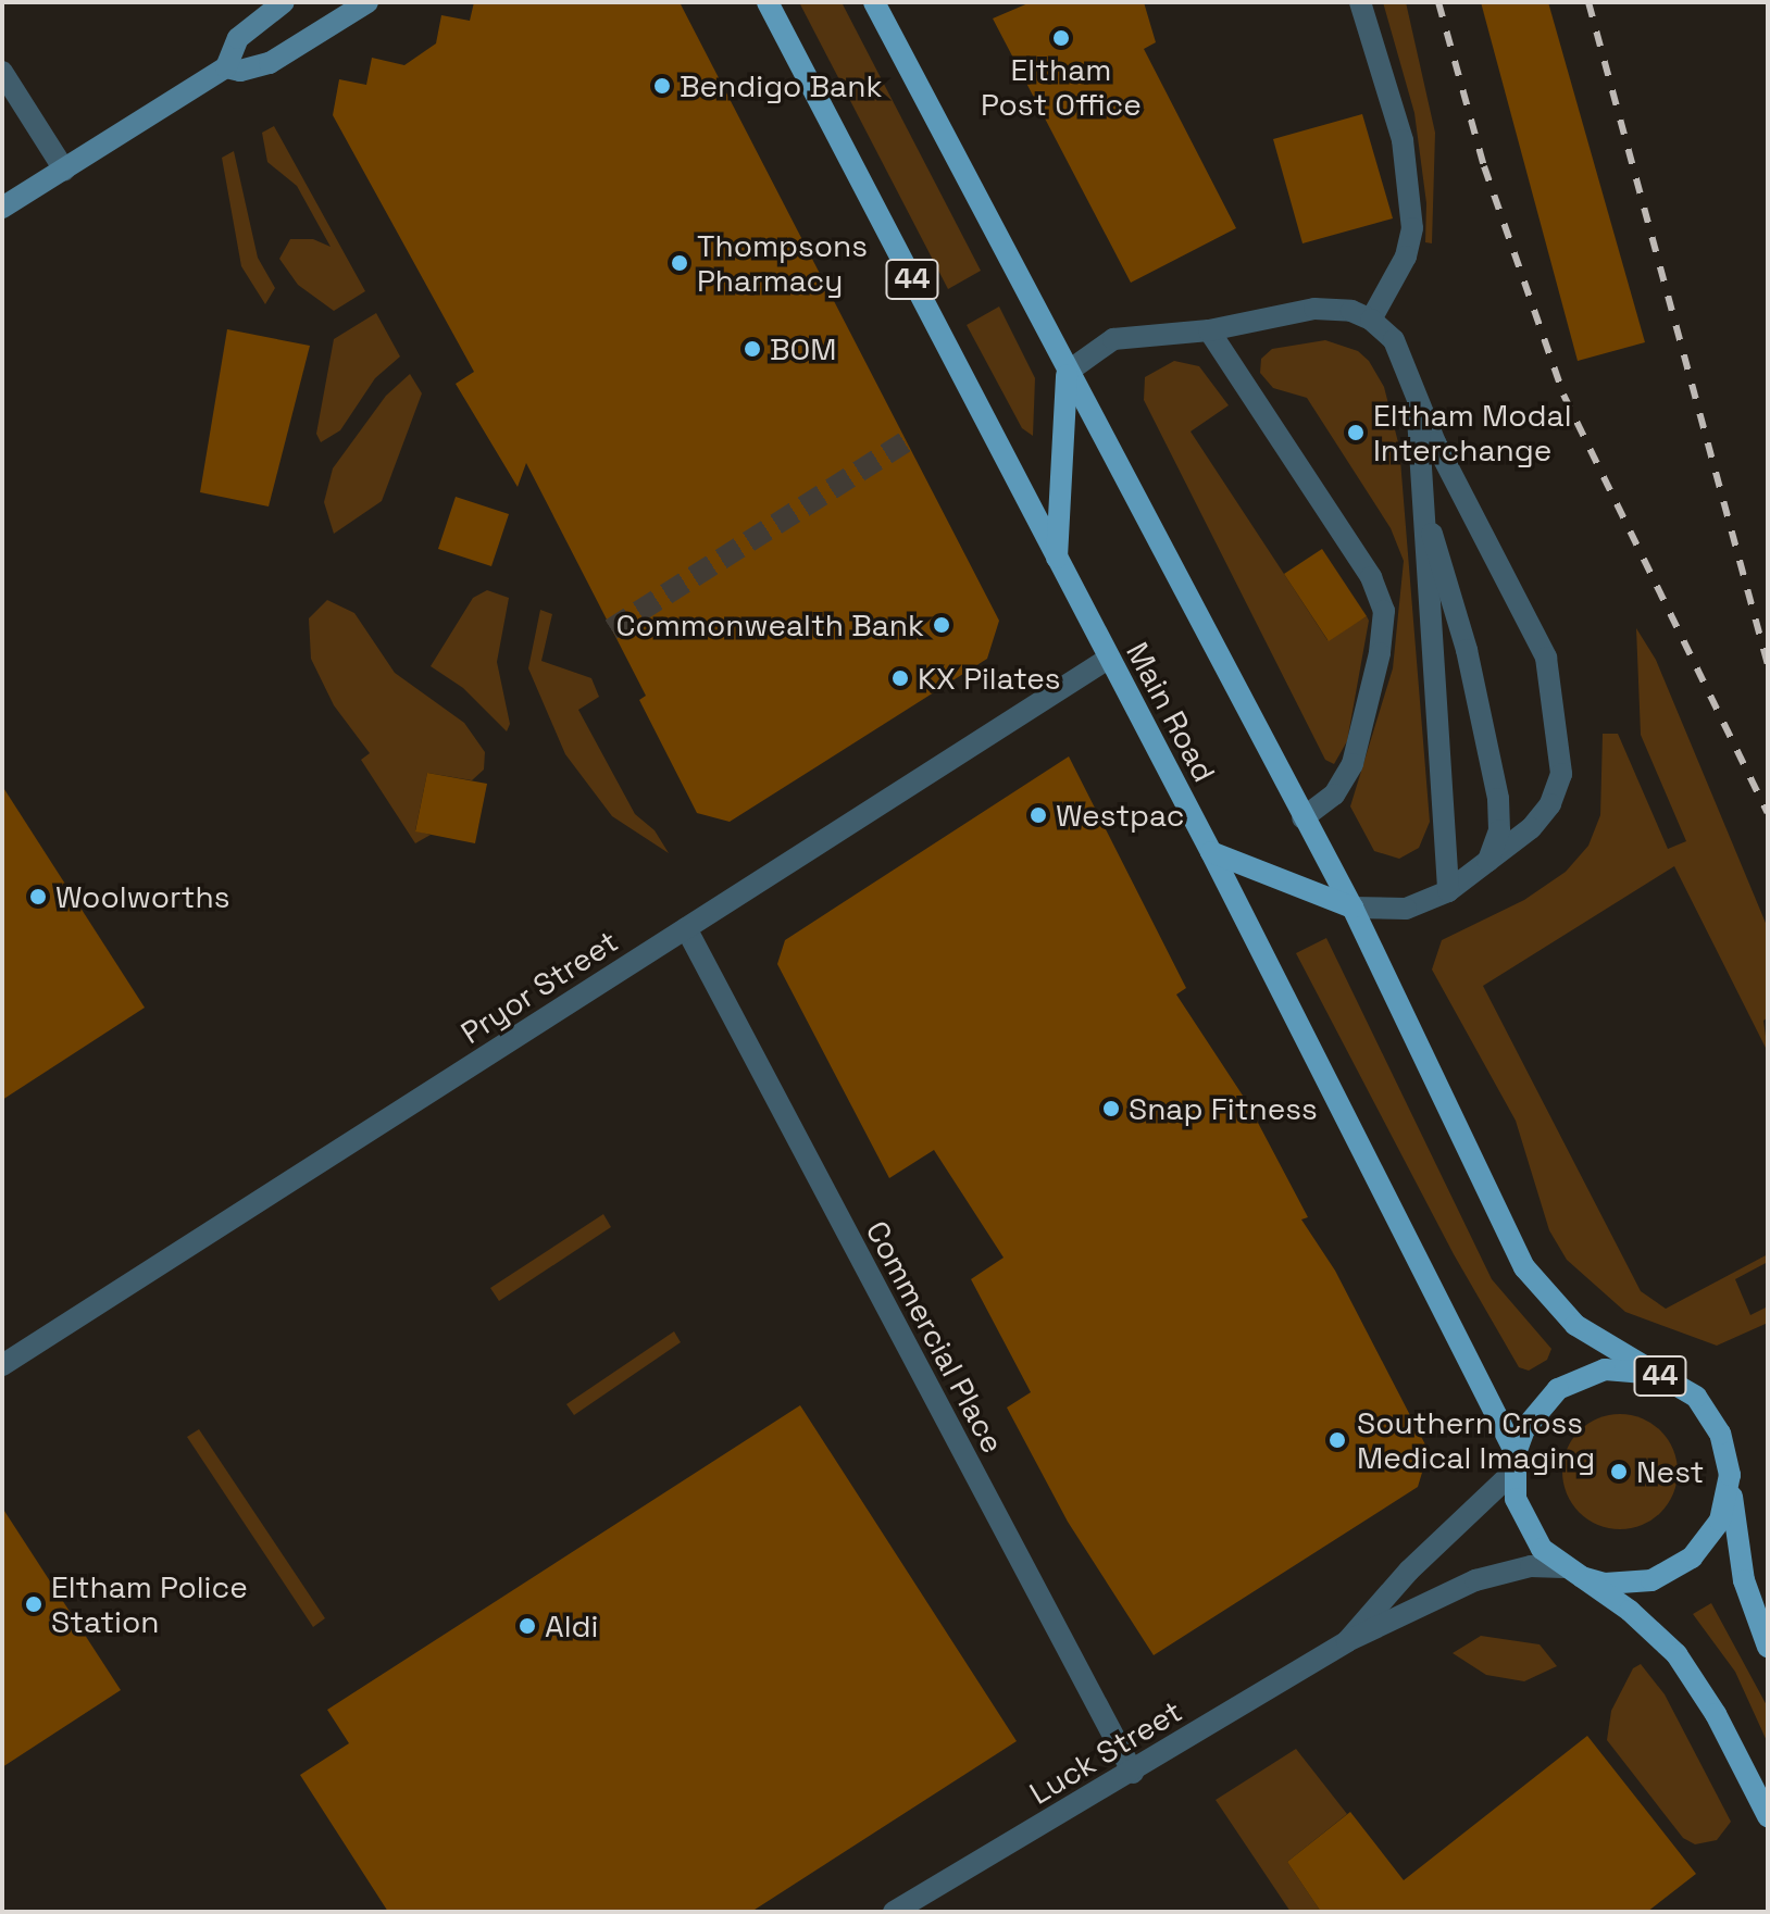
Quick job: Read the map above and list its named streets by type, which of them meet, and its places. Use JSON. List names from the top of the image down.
{
  "streets": {
    "main road": ["44", "Main Road"],
    "street": ["Pryor Street", "Commercial Place", "Luck Street"]
  },
  "crossings": [
    ["44", "Main Road"],
    ["44", "Luck Street"],
    ["Main Road", "Pryor Street"],
    ["Main Road", "Luck Street"],
    ["Pryor Street", "Commercial Place"],
    ["Commercial Place", "Luck Street"]
  ],
  "places": [
    "Eltham Post Office",
    "Bendigo Bank",
    "Thompsons Pharmacy",
    "BOM",
    "Eltham Modal Interchange",
    "Commonwealth Bank",
    "KX Pilates",
    "Westpac",
    "Woolworths",
    "Snap Fitness",
    "Southern Cross Medical Imaging",
    "Nest",
    "Eltham Police Station",
    "Aldi"
  ]
}
